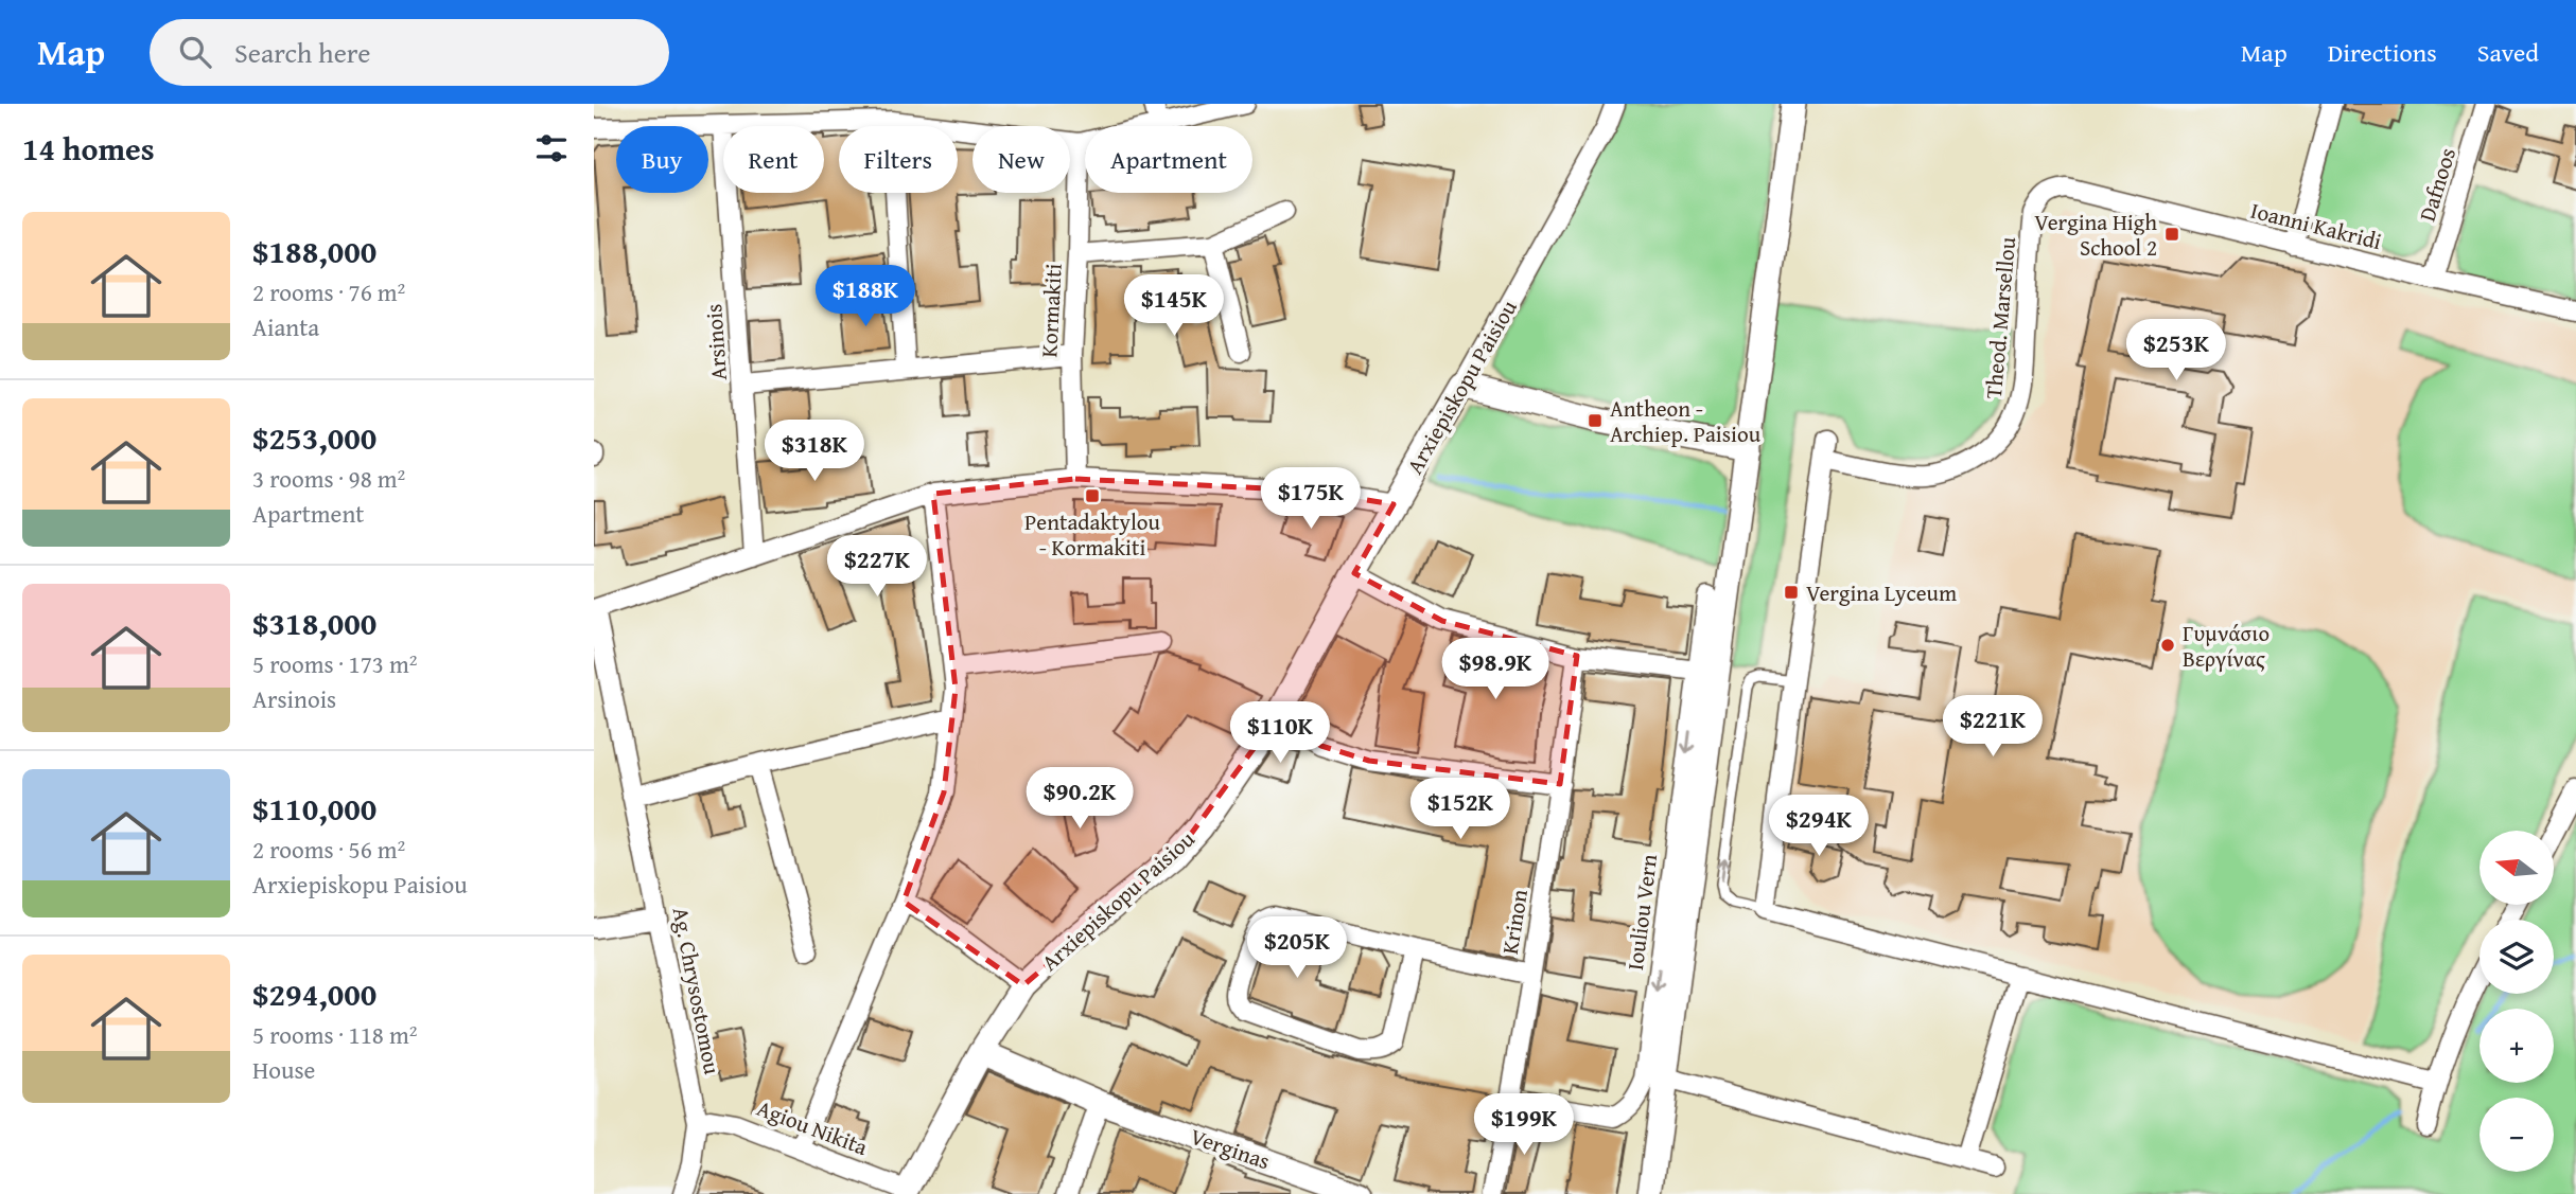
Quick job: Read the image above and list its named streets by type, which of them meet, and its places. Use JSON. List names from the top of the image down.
{
  "streets": {
    "street": [
      "Dafnoos",
      "Ioanni Kakridi",
      "Kormakiti",
      "Theod. Marsellou",
      "Arsinois",
      "Arxiepiskopu Paisiou",
      "Iouliou Vern",
      "Krinon",
      "Ag. Chrysostomou",
      "Agiou Nikita",
      "Verginas"
    ]
  },
  "crossings": [
    ["Dafnoos", "Ioanni Kakridi"],
    ["Ioanni Kakridi", "Theod. Marsellou"],
    ["Arxiepiskopu Paisiou", "Agiou Nikita"],
    ["Arxiepiskopu Paisiou", "Verginas"],
    ["Iouliou Vern", "Krinon"],
    ["Ag. Chrysostomou", "Agiou Nikita"]
  ],
  "places": {
    "transit": [
      "Vergina High School 2",
      "Antheon - Archiep. Paisiou",
      "Pentadaktylou - Kormakiti",
      "Vergina Lyceum"
    ],
    "other": ["Γυμνάσιο Βεργίνας"]
  },
  "north": "left",
  "page": {
    "header": "Map",
    "search": "Search here",
    "nav": ["Map", "Directions", "Saved"],
    "heading": "14 homes",
    "chip": [
      "Buy",
      "Rent",
      "Filters",
      "New",
      "Apartment"
    ],
    "list": [
      {
        "name": "$188,000",
        "note": "2 rooms · 76 m² · Aianta"
      },
      {
        "name": "$253,000",
        "note": "3 rooms · 98 m² · Apartment"
      },
      {
        "name": "$318,000",
        "note": "5 rooms · 173 m² · Arsinois"
      },
      {
        "name": "$110,000",
        "note": "2 rooms · 56 m² · Arxiepiskopu Paisiou"
      },
      {
        "name": "$294,000",
        "note": "5 rooms · 118 m² · House"
      }
    ],
    "price": [
      "$188K",
      "$145K",
      "$253K",
      "$318K",
      "$175K",
      "$227K",
      "$98.9K",
      "$221K",
      "$110K",
      "$90.2K",
      "$152K",
      "$294K",
      "$205K",
      "$199K"
    ],
    "map_buttons": ["+", "−"]
  }
}
